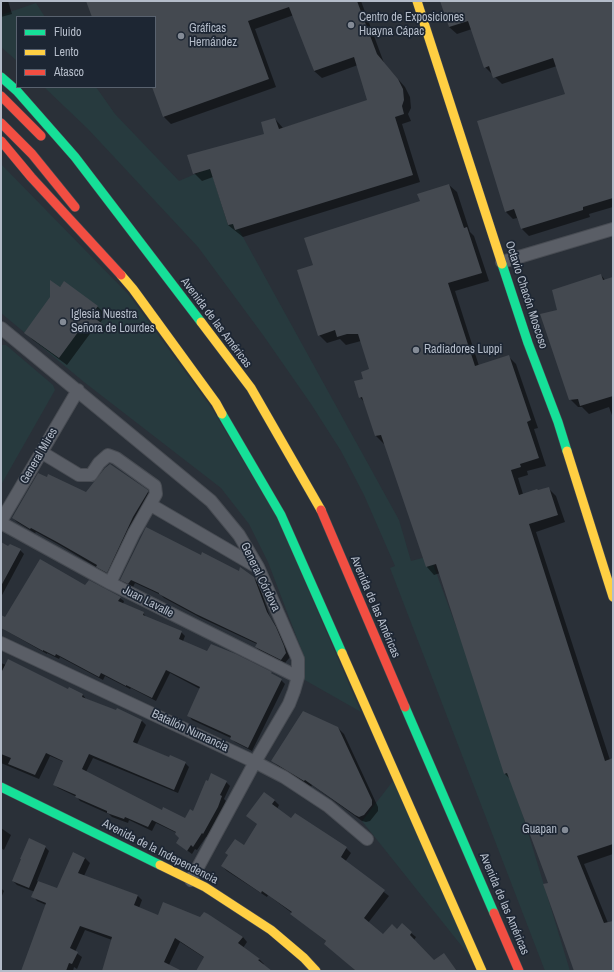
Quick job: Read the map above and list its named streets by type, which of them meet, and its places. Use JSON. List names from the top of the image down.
{
  "streets": {
    "main road": ["Octavio Chacón Moscoso", "Avenida de las Américas", "Avenida de la Independencia"],
    "street": [
      "General Mires",
      "General Córdova",
      "Juan Lavalle",
      "Batallón Numancia"
    ]
  },
  "crossings": [
    ["General Mires", "General Córdova"],
    ["General Mires", "Juan Lavalle"],
    ["General Córdova", "Juan Lavalle"],
    ["General Córdova", "Batallón Numancia"],
    ["General Córdova", "Avenida de la Independencia"]
  ],
  "places": [
    "Centro de Exposiciones Huayna Cápac",
    "Gráficas Hernández",
    "Iglesia Nuestra Señora de Lourdes",
    "Radiadores Luppi",
    "Guapan"
  ],
  "legend": ["Fluido", "Lento", "Atasco"]
}
